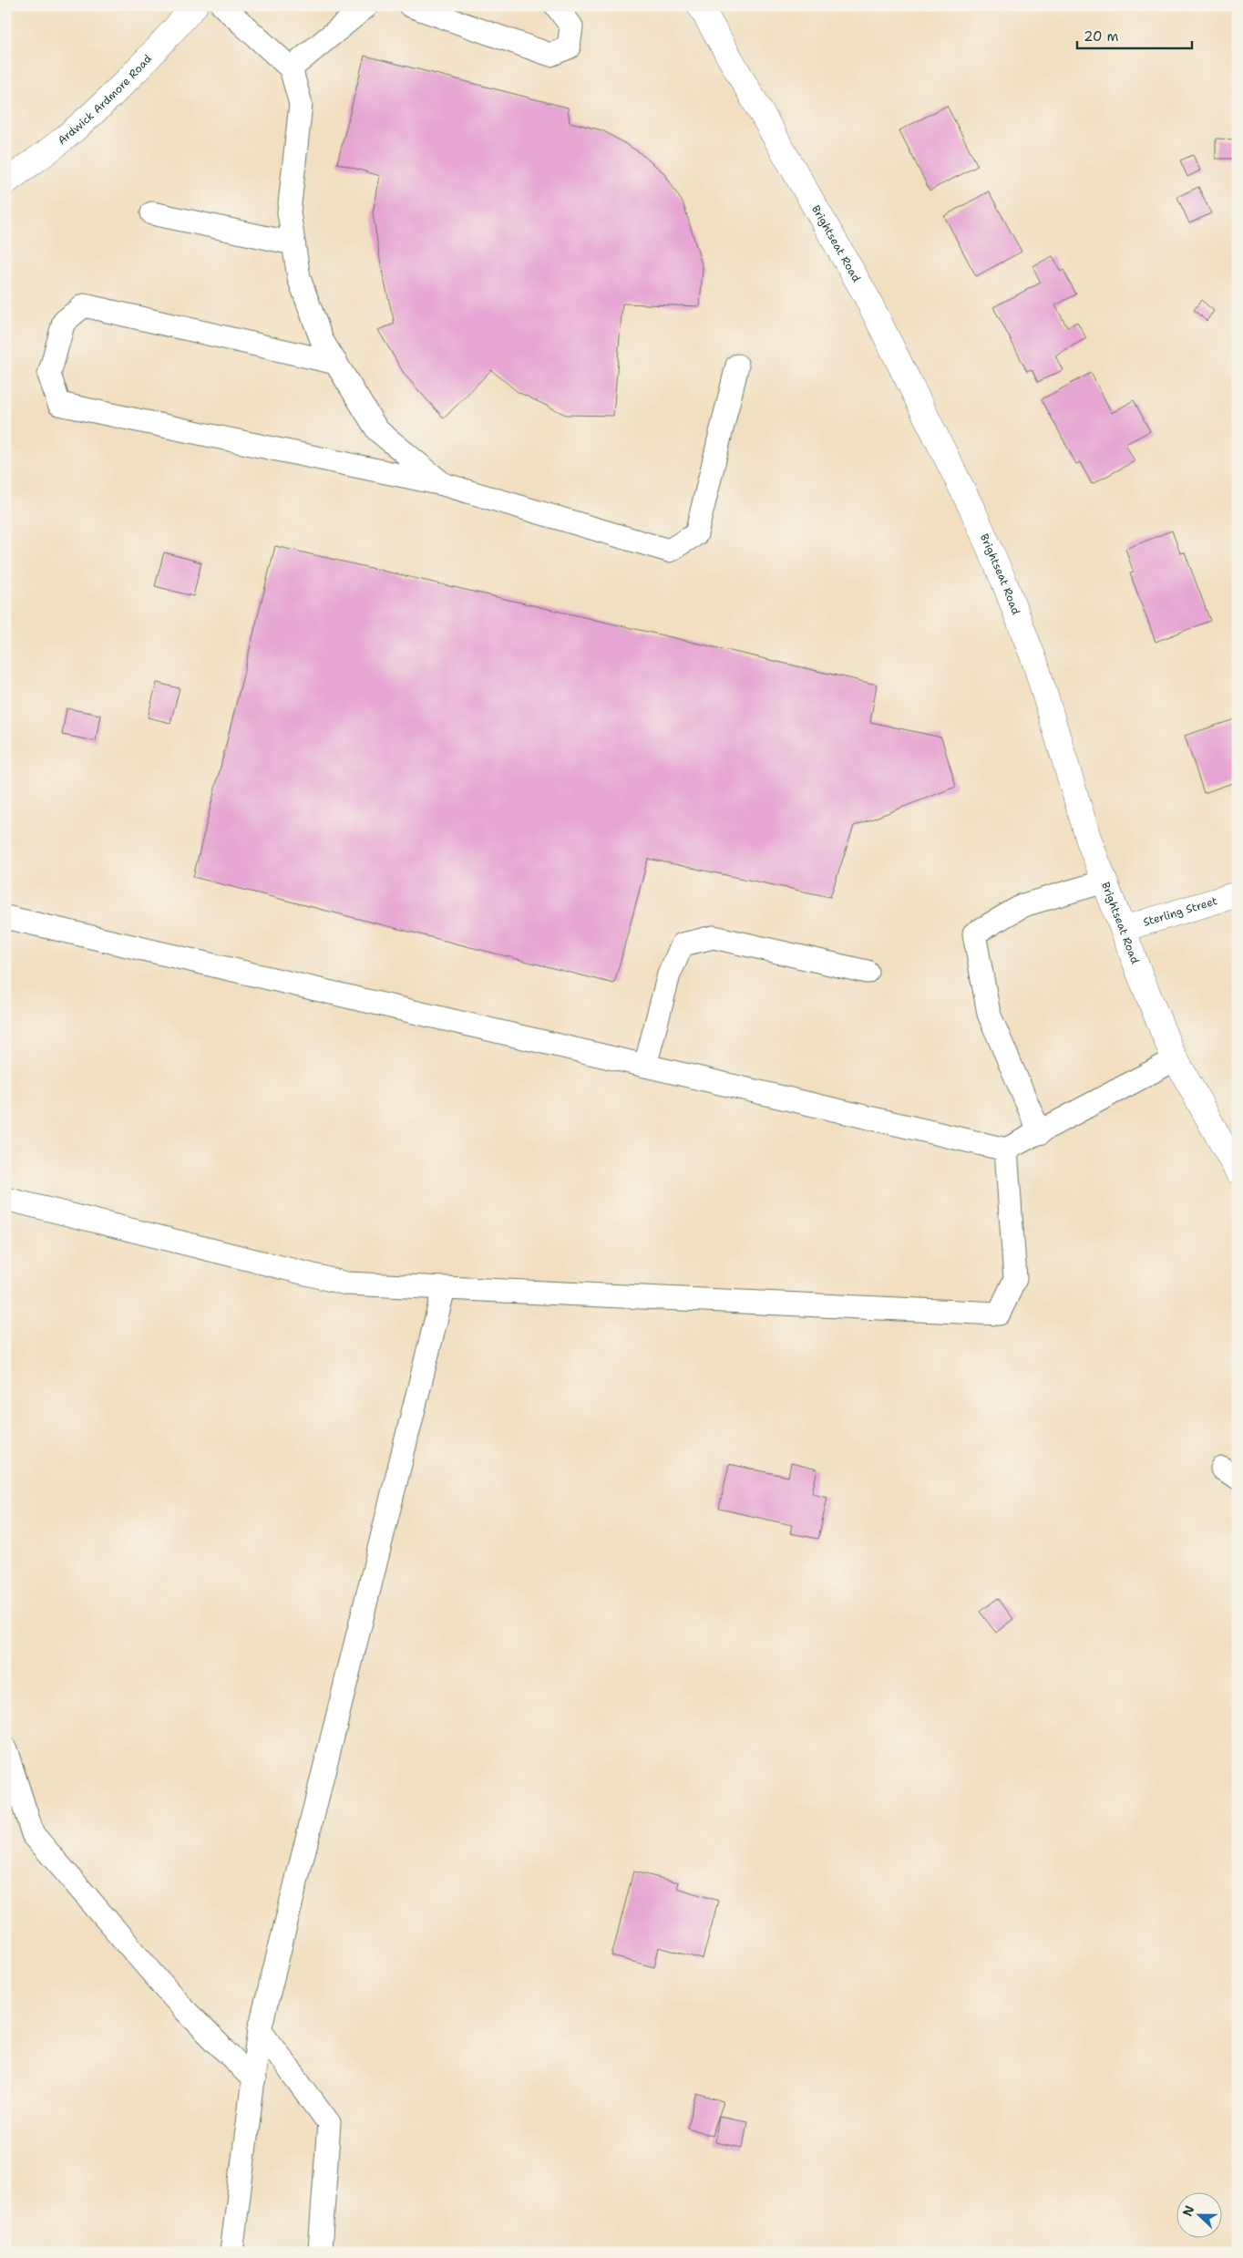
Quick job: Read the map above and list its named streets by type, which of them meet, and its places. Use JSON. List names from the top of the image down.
{
  "streets": {
    "street": ["Ardwick Ardmore Road", "Brightseat Road", "Sterling Street"]
  },
  "crossings": [
    ["Brightseat Road", "Sterling Street"]
  ],
  "scale_bar": "20 m",
  "north": "left"
}
